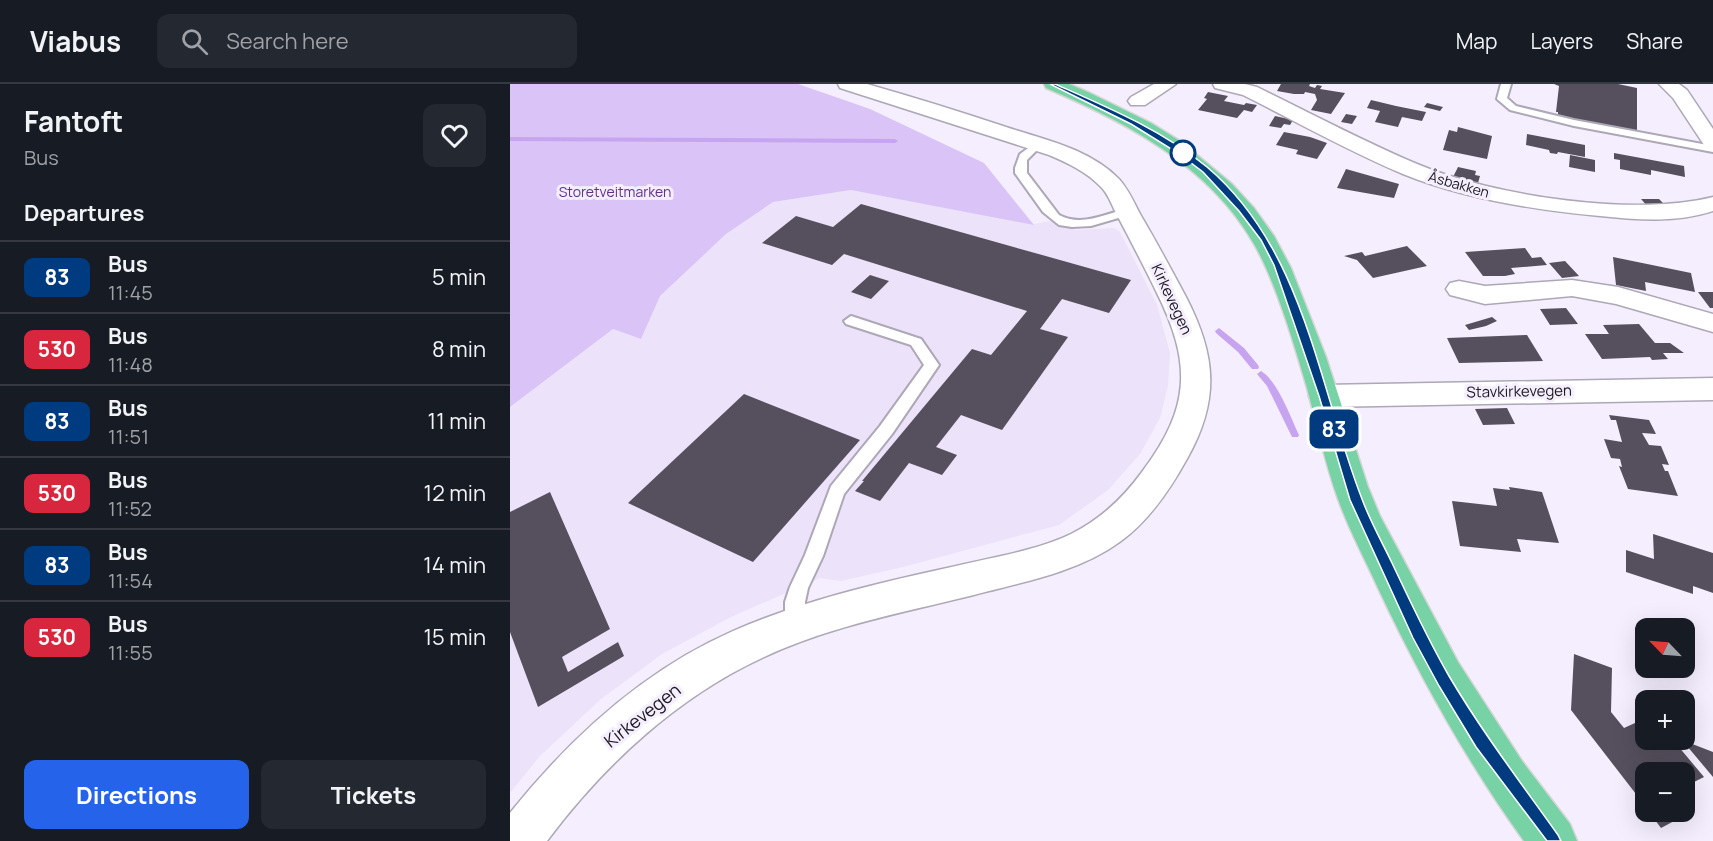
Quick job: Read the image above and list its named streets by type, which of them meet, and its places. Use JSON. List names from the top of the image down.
{
  "streets": {
    "street": ["Åsbakken", "Kirkevegen", "Stavkirkevegen"]
  },
  "parks": ["Storetveitmarken"],
  "lines": ["bus line 83"],
  "north": "top left",
  "page": {
    "header": "Viabus",
    "search": "Search here",
    "nav": ["Map", "Layers", "Share"],
    "heading": [
      ["Fantoft", "Bus"],
      "Departures"
    ],
    "on_map": "83",
    "list": [
      {
        "mark": "83",
        "name": "Bus",
        "note": "11:45",
        "value": "5 min"
      },
      {
        "mark": "530",
        "name": "Bus",
        "note": "11:48",
        "value": "8 min"
      },
      {
        "mark": "83",
        "name": "Bus",
        "note": "11:51",
        "value": "11 min"
      },
      {
        "mark": "530",
        "name": "Bus",
        "note": "11:52",
        "value": "12 min"
      },
      {
        "mark": "83",
        "name": "Bus",
        "note": "11:54",
        "value": "14 min"
      },
      {
        "mark": "530",
        "name": "Bus",
        "note": "11:55",
        "value": "15 min"
      }
    ],
    "map_buttons": ["+", "−"],
    "buttons": ["Directions", "Tickets"]
  }
}
